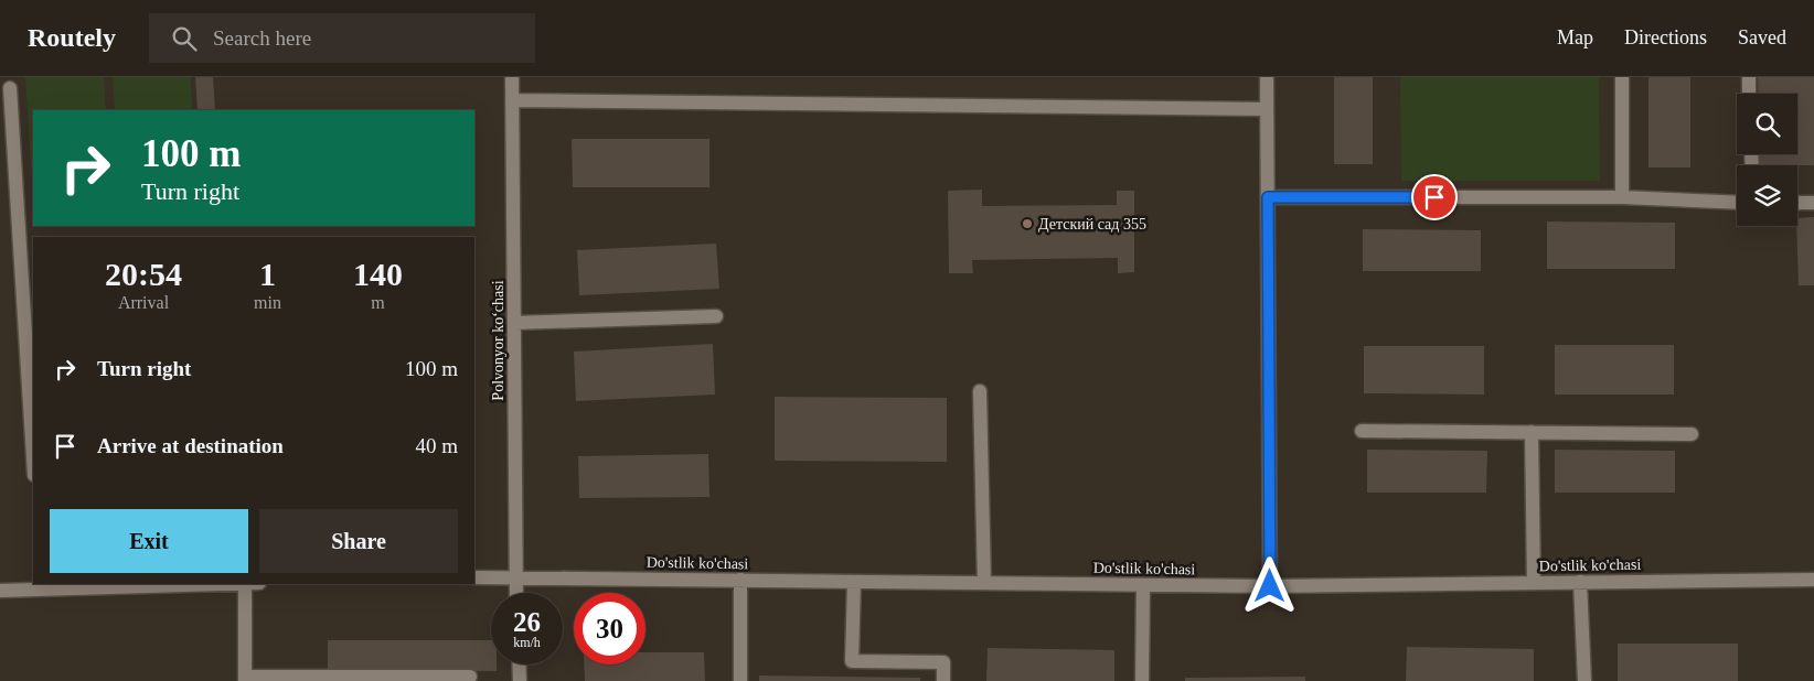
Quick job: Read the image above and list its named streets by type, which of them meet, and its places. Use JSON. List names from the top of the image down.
{
  "streets": {
    "street": ["Polvonyor koʻchasi", "Do'stlik ko'chasi"]
  },
  "crossings": [
    ["Polvonyor koʻchasi", "Do'stlik ko'chasi"]
  ],
  "places": ["Детский сад 355"],
  "page": {
    "header": "Routely",
    "search": "Search here",
    "nav": ["Map", "Directions", "Saved"],
    "turn": ["100 m", "Turn right"],
    "eta": [
      "20:54",
      "Arrival",
      "1",
      "min",
      "140",
      "m"
    ],
    "list": [
      {
        "name": "Turn right",
        "value": "100 m"
      },
      {
        "name": "Arrive at destination",
        "value": "40 m"
      }
    ],
    "buttons": ["Exit", "Share"],
    "speed": "26 km/h",
    "limit": "30"
  }
}
